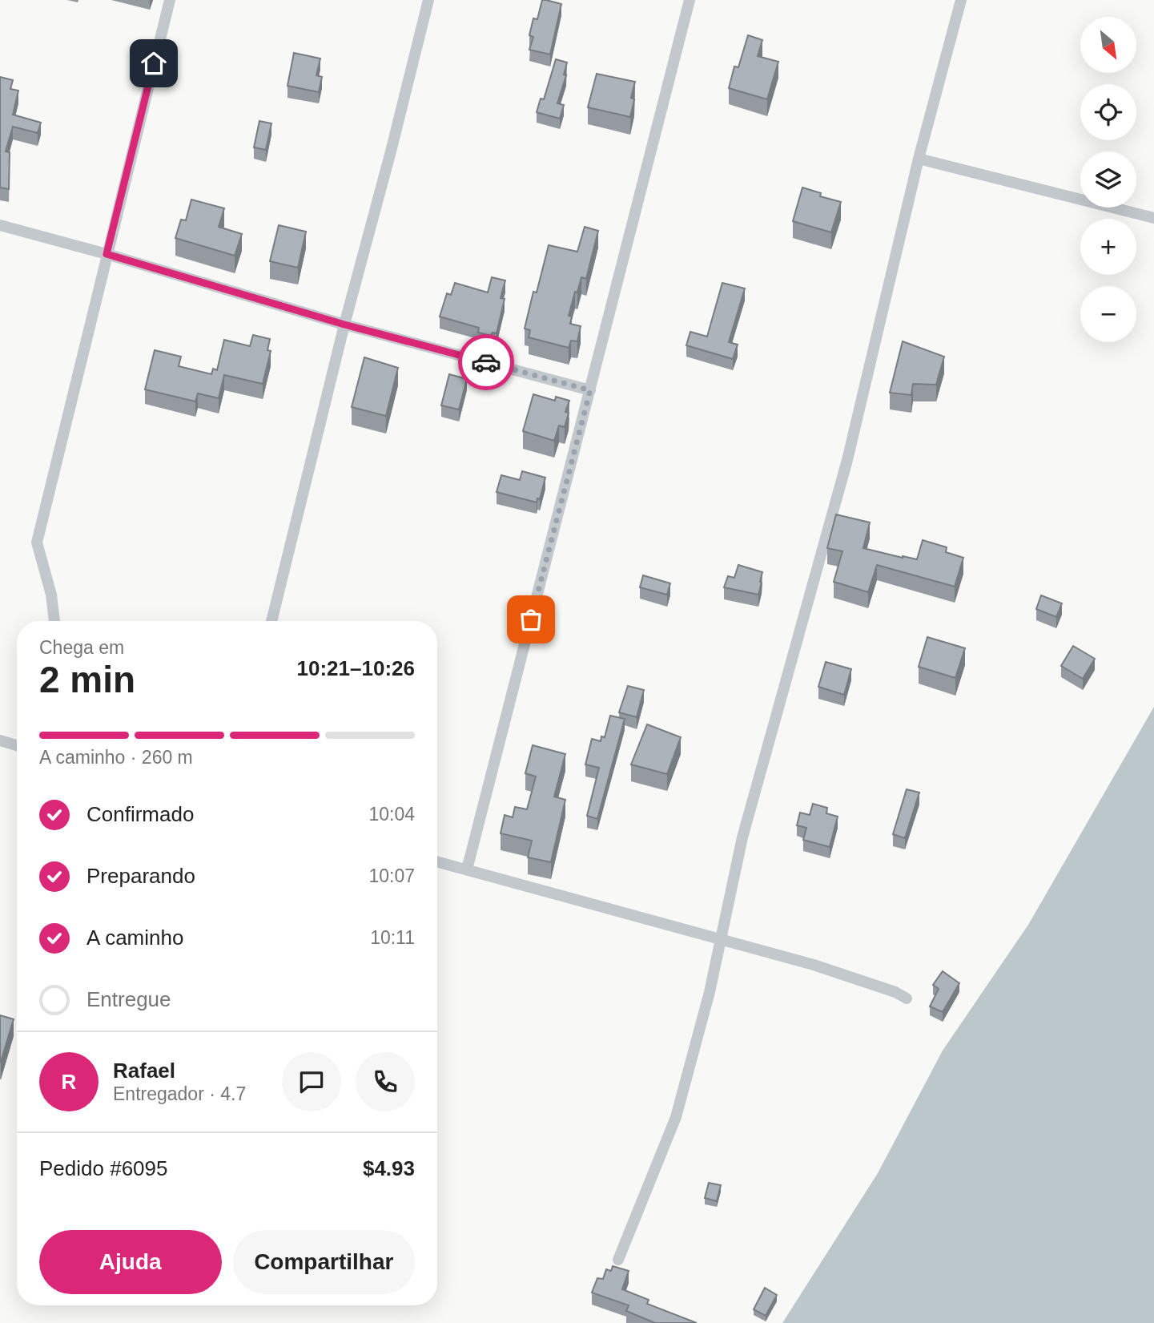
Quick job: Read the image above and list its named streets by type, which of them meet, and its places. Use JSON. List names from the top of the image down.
{
  "north": "bottom right",
  "page": {
    "map_buttons": ["+", "−"],
    "heading": ["2 min", "Chega em", "10:21–10:26"],
    "panel": [
      "Rafael",
      "Entregador · 4.7",
      "Pedido #6095",
      "$4.93"
    ],
    "bar": "A caminho · 260 m",
    "list": [
      ["Confirmado", "10:04"],
      ["Preparando", "10:07"],
      ["A caminho", "10:11"],
      "Entregue"
    ],
    "round": "R",
    "buttons": ["Ajuda", "Compartilhar"]
  }
}
